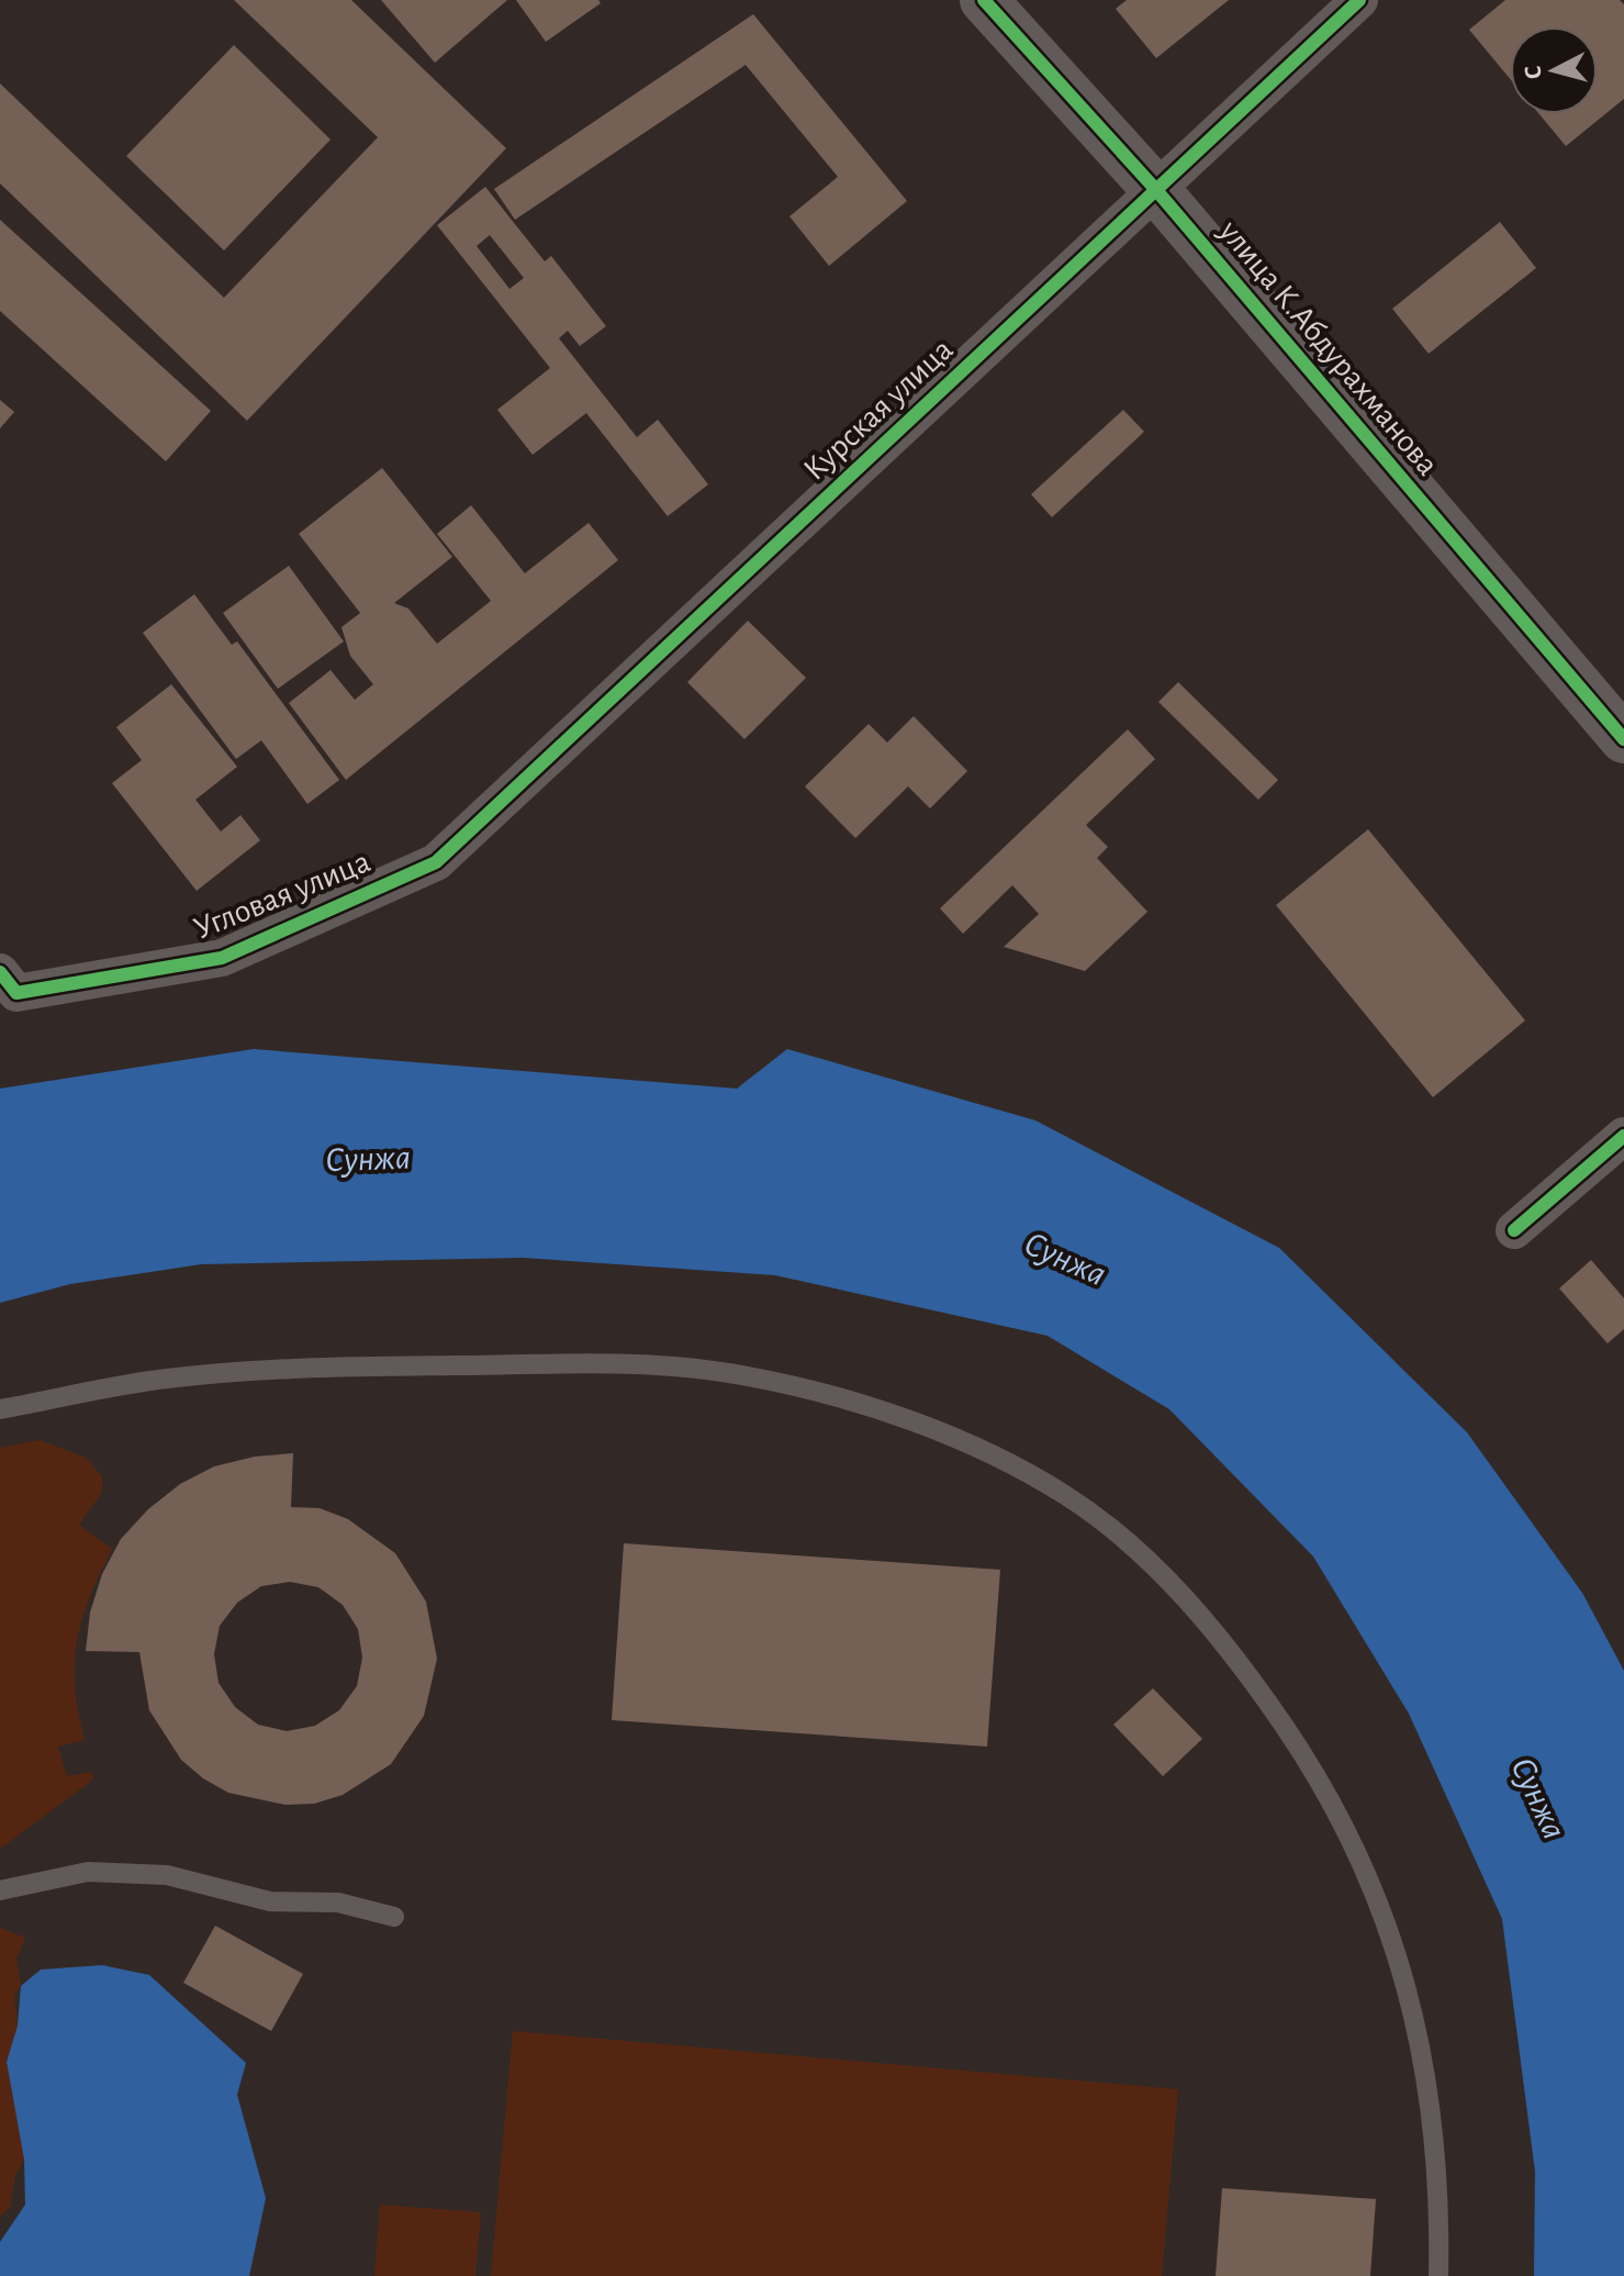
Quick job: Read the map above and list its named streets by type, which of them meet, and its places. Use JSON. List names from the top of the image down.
{
  "streets": {
    "street": ["улица К.Абдурахманова", "Курская улица", "Угловая улица"]
  },
  "crossings": [
    ["улица К.Абдурахманова", "Курская улица"],
    ["Курская улица", "Угловая улица"]
  ],
  "water": ["Сунжа"],
  "north": "left"
}
